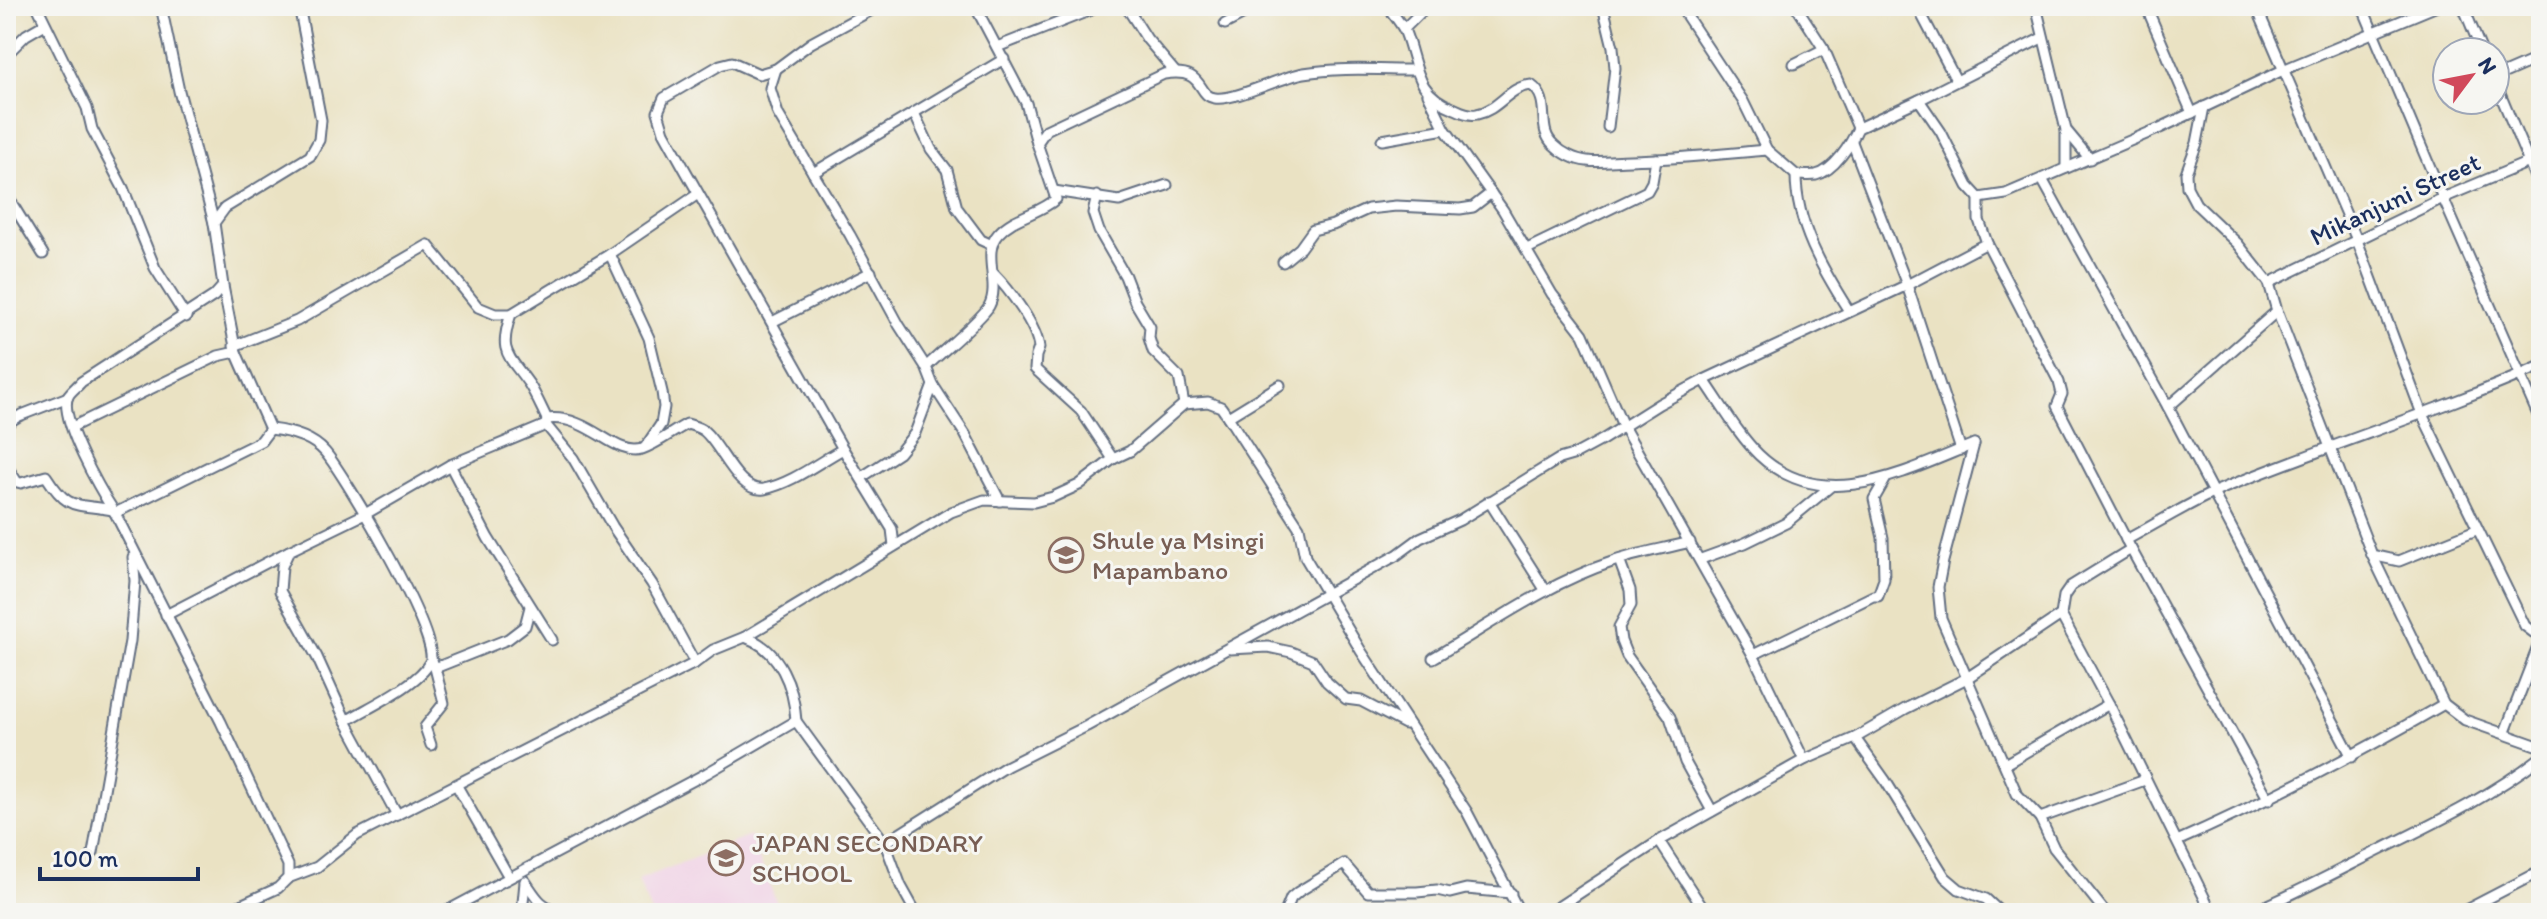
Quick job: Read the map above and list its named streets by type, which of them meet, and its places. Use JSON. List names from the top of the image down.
{
  "streets": {
    "street": ["Mikanjuni Street"]
  },
  "places": {
    "school or university": ["Shule ya Msingi Mapambano", "JAPAN SECONDARY SCHOOL"]
  },
  "scale_bar": "100 m",
  "north": "top right"
}
